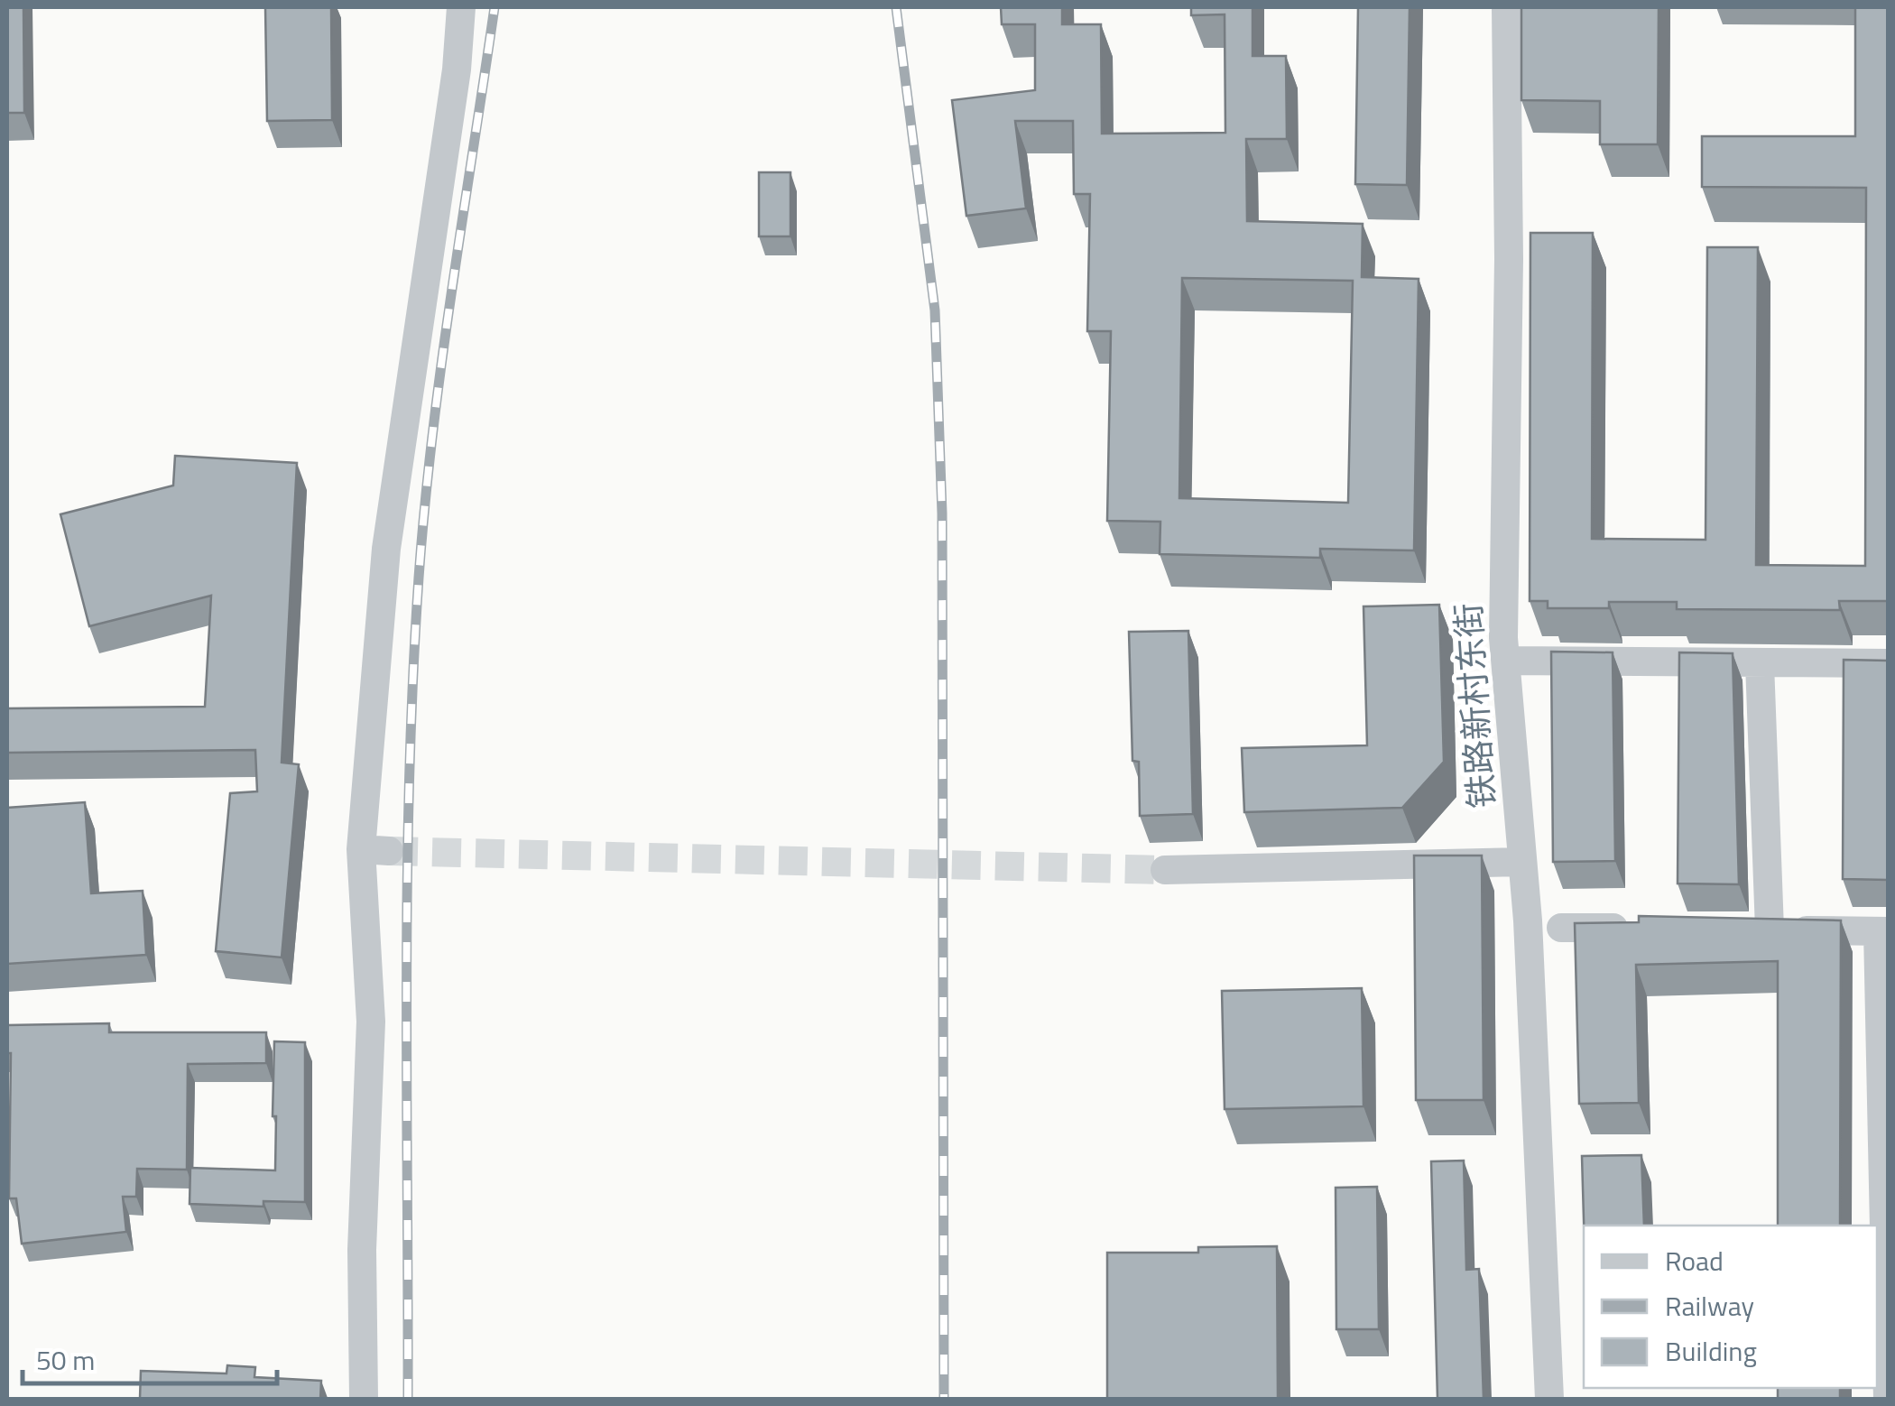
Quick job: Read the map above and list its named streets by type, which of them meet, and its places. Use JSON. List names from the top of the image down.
{
  "streets": {
    "street": ["铁路新村东街"]
  },
  "legend": ["Road", "Railway", "Building"],
  "scale_bar": "50 m"
}
